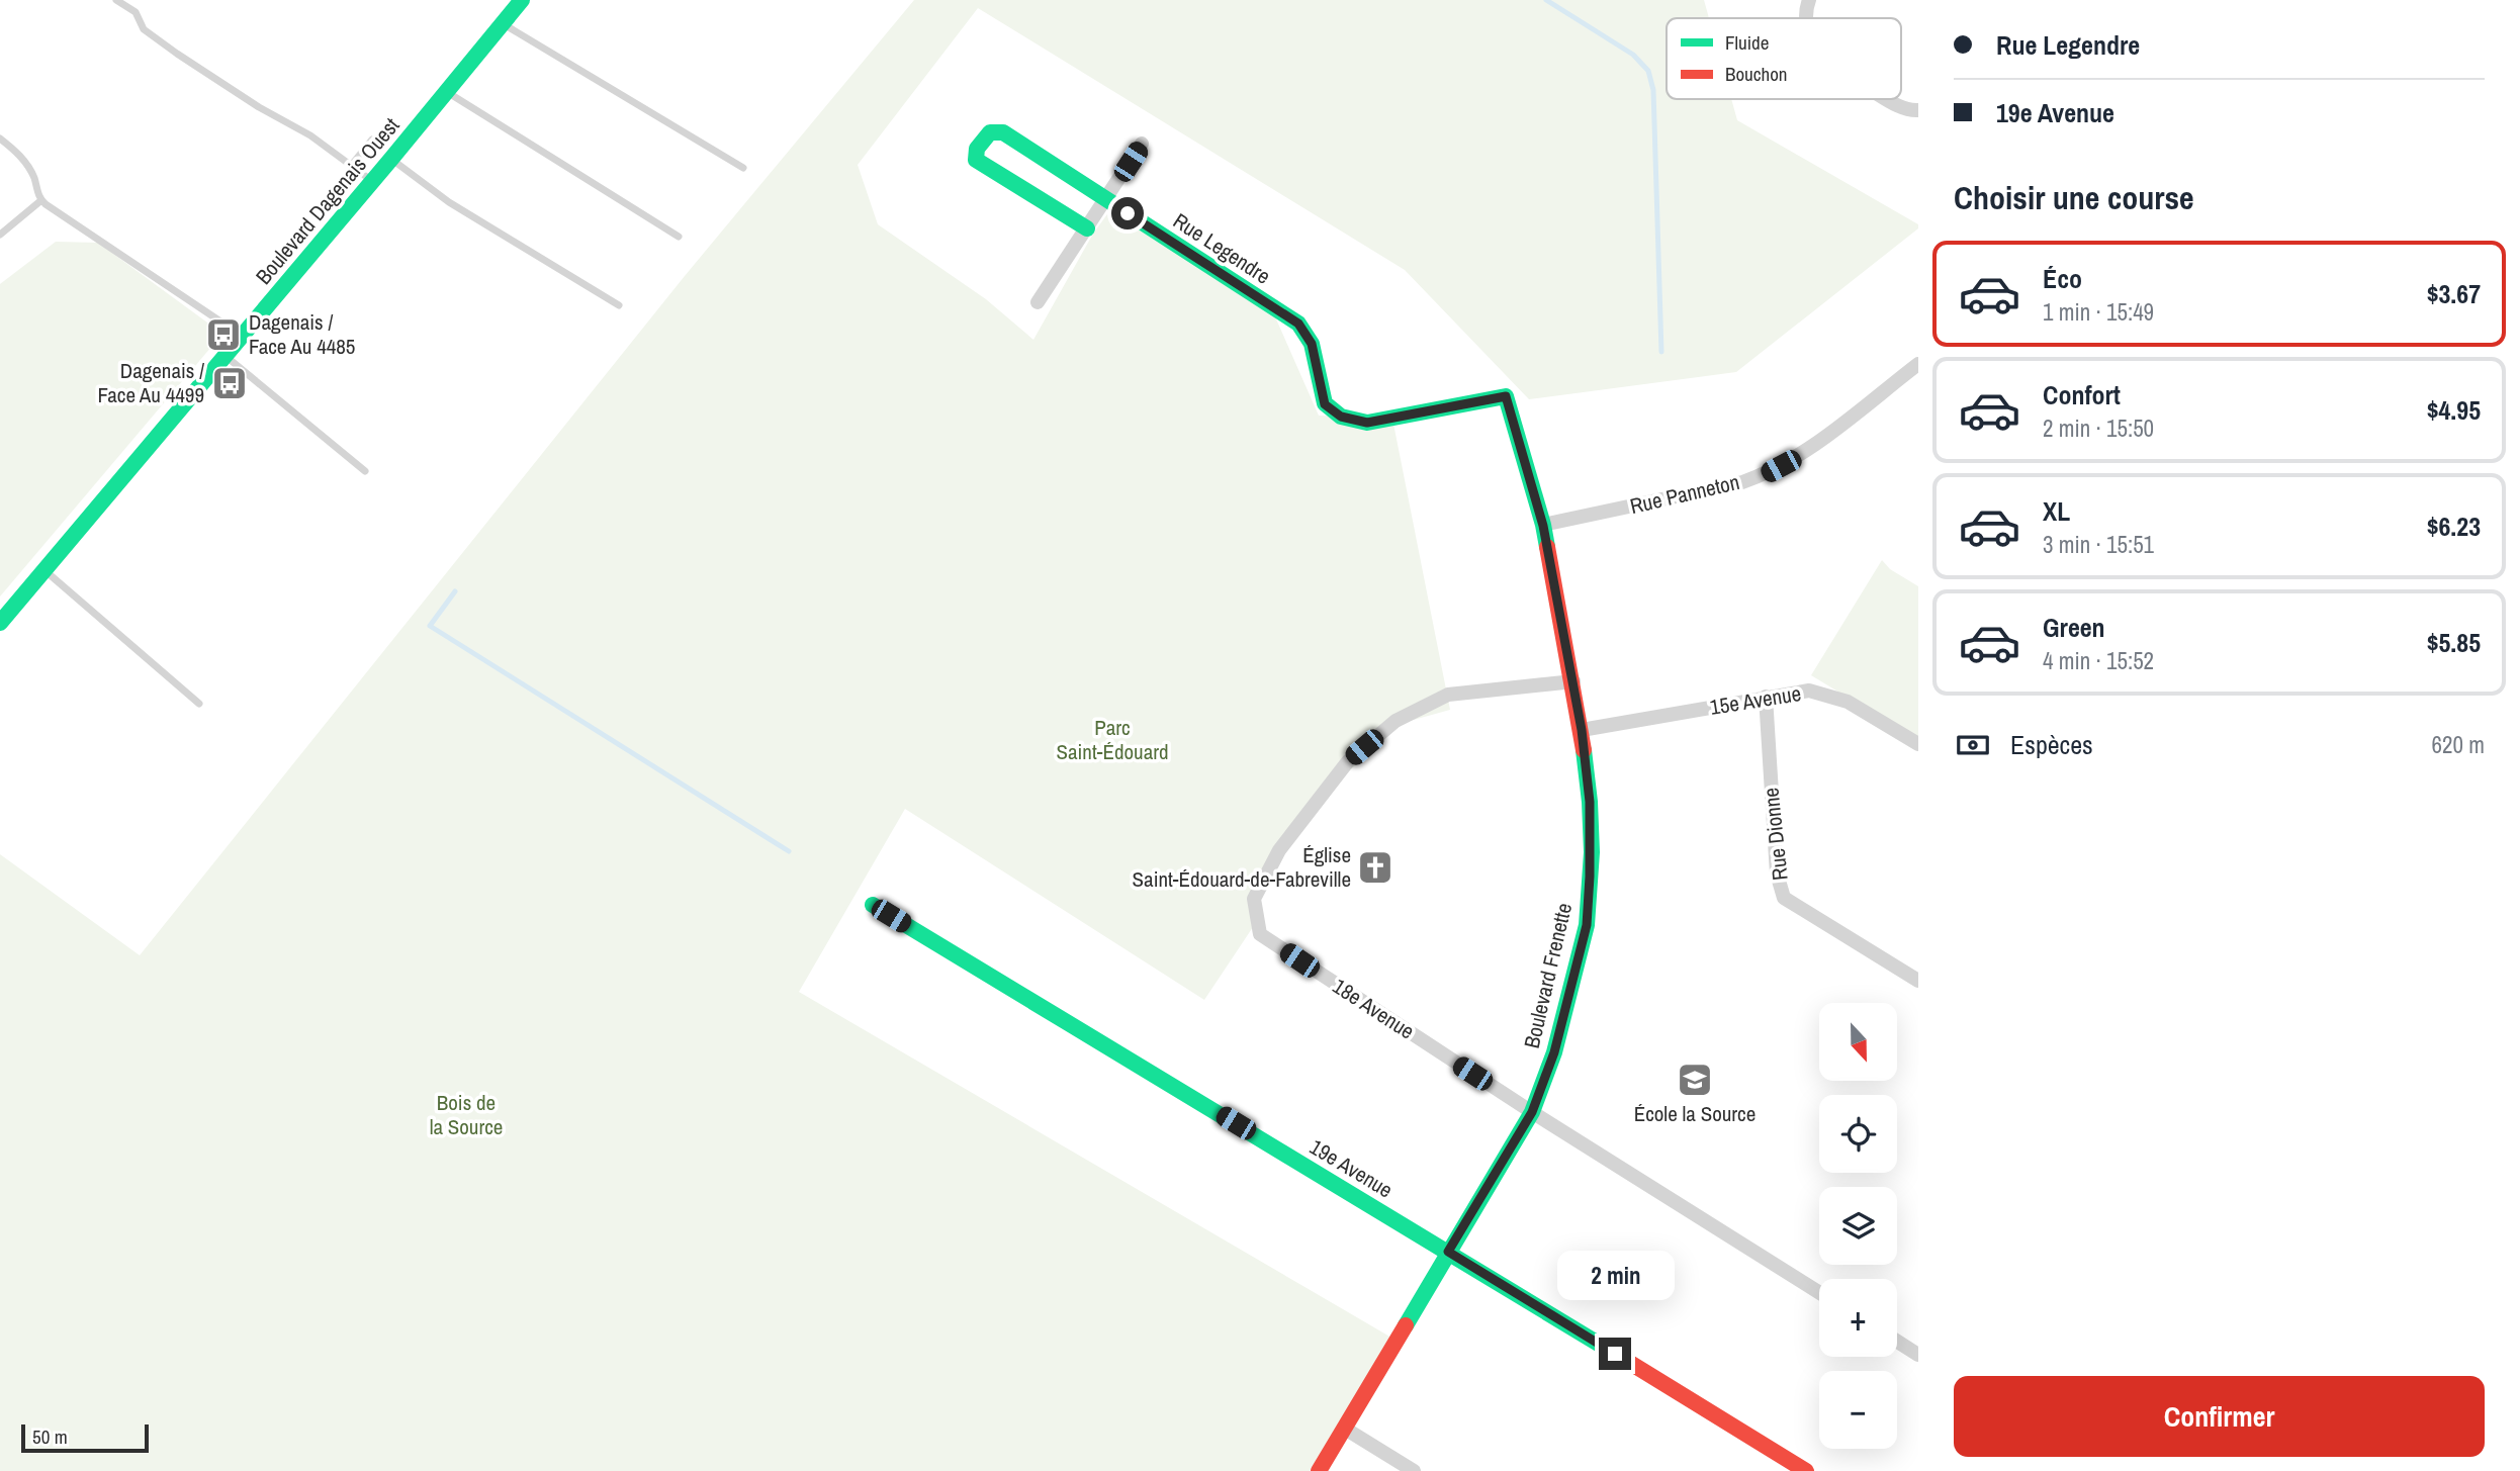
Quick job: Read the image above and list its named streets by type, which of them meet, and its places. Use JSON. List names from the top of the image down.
{
  "streets": {
    "street": [
      "Boulevard Dagenais Ouest",
      "Rue Legendre",
      "Rue Panneton",
      "15e Avenue",
      "Rue Dionne",
      "Boulevard Frenette",
      "18e Avenue",
      "19e Avenue"
    ]
  },
  "crossings": [
    ["Rue Legendre", "Boulevard Frenette"],
    ["Rue Panneton", "Boulevard Frenette"],
    ["15e Avenue", "Rue Dionne"],
    ["15e Avenue", "Boulevard Frenette"],
    ["Boulevard Frenette", "18e Avenue"],
    ["Boulevard Frenette", "19e Avenue"]
  ],
  "parks": ["Parc Saint-Édouard", "Bois de la Source"],
  "places": {
    "bus stop": ["Dagenais / Face Au 4485", "Dagenais / Face Au 4499"],
    "church": ["Église Saint-Édouard-de-Fabreville"],
    "school or university": ["École la Source"]
  },
  "legend": ["Fluide", "Bouchon"],
  "scale_bar": "50 m",
  "north": "bottom",
  "page": {
    "banner": ["Rue Legendre", "19e Avenue"],
    "heading": "Choisir une course",
    "list": [
      {
        "name": "Éco",
        "note": "1 min · 15:49",
        "value": "$3.67"
      },
      {
        "name": "Confort",
        "note": "2 min · 15:50",
        "value": "$4.95"
      },
      {
        "name": "XL",
        "note": "3 min · 15:51",
        "value": "$6.23"
      },
      {
        "name": "Green",
        "note": "4 min · 15:52",
        "value": "$5.85"
      }
    ],
    "pay": ["Espèces", "620 m"],
    "map_buttons": ["+", "−"],
    "bubble": "2 min",
    "buttons": "Confirmer",
    "scale": "50 m"
  }
}
